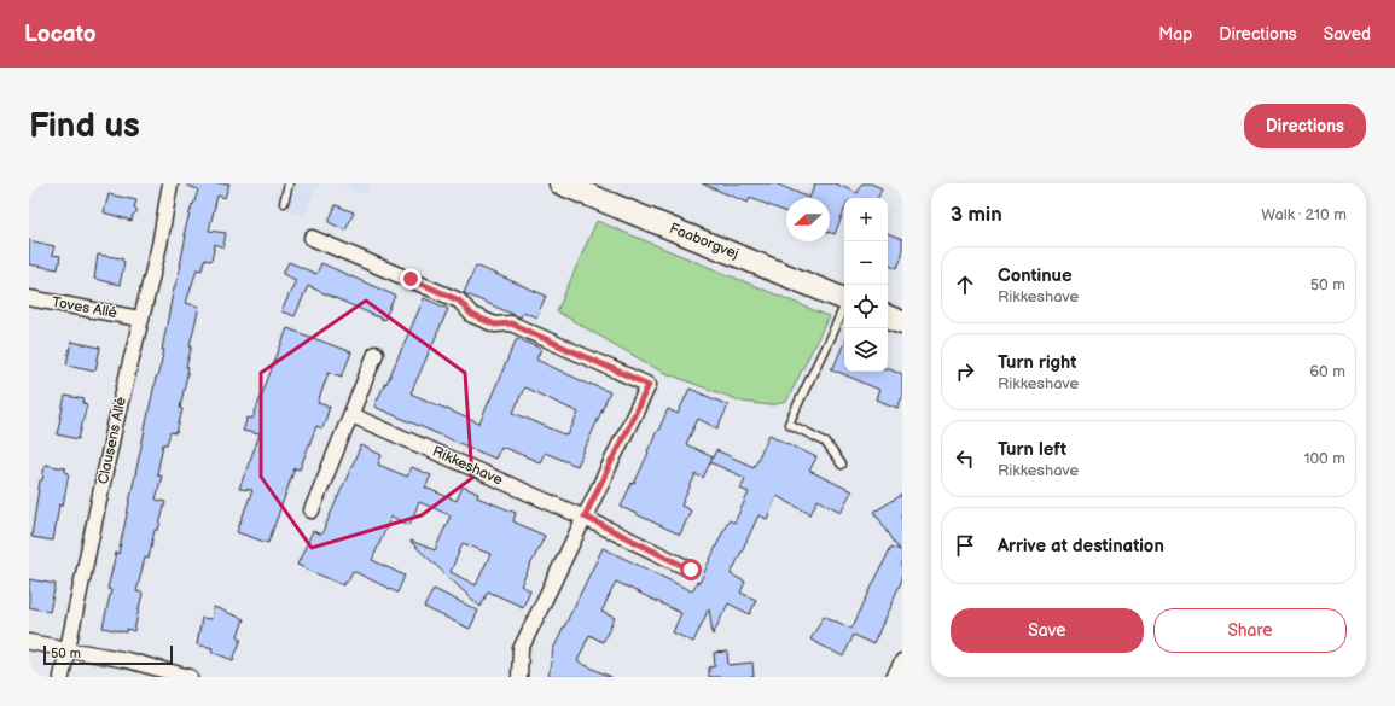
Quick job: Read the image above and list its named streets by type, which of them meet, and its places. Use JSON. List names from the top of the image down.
{
  "streets": {
    "main road": ["Faaborgvej"],
    "street": ["Toves Allé", "Clausens Allé", "Rikkeshave"]
  },
  "crossings": [
    ["Toves Allé", "Clausens Allé"]
  ],
  "scale_bar": "50 m",
  "north": "left",
  "page": {
    "header": "Locato",
    "nav": ["Map", "Directions", "Saved"],
    "buttons": [
      "Directions",
      ["Save", "Share"]
    ],
    "title": "Find us",
    "heading": ["3 min", "Walk · 210 m"],
    "map_buttons": ["+", "−"],
    "list": [
      ["Continue", "Rikkeshave", "50 m"],
      ["Turn right", "Rikkeshave", "60 m"],
      ["Turn left", "Rikkeshave", "100 m"],
      "Arrive at destination"
    ],
    "scale": "50 m"
  }
}
